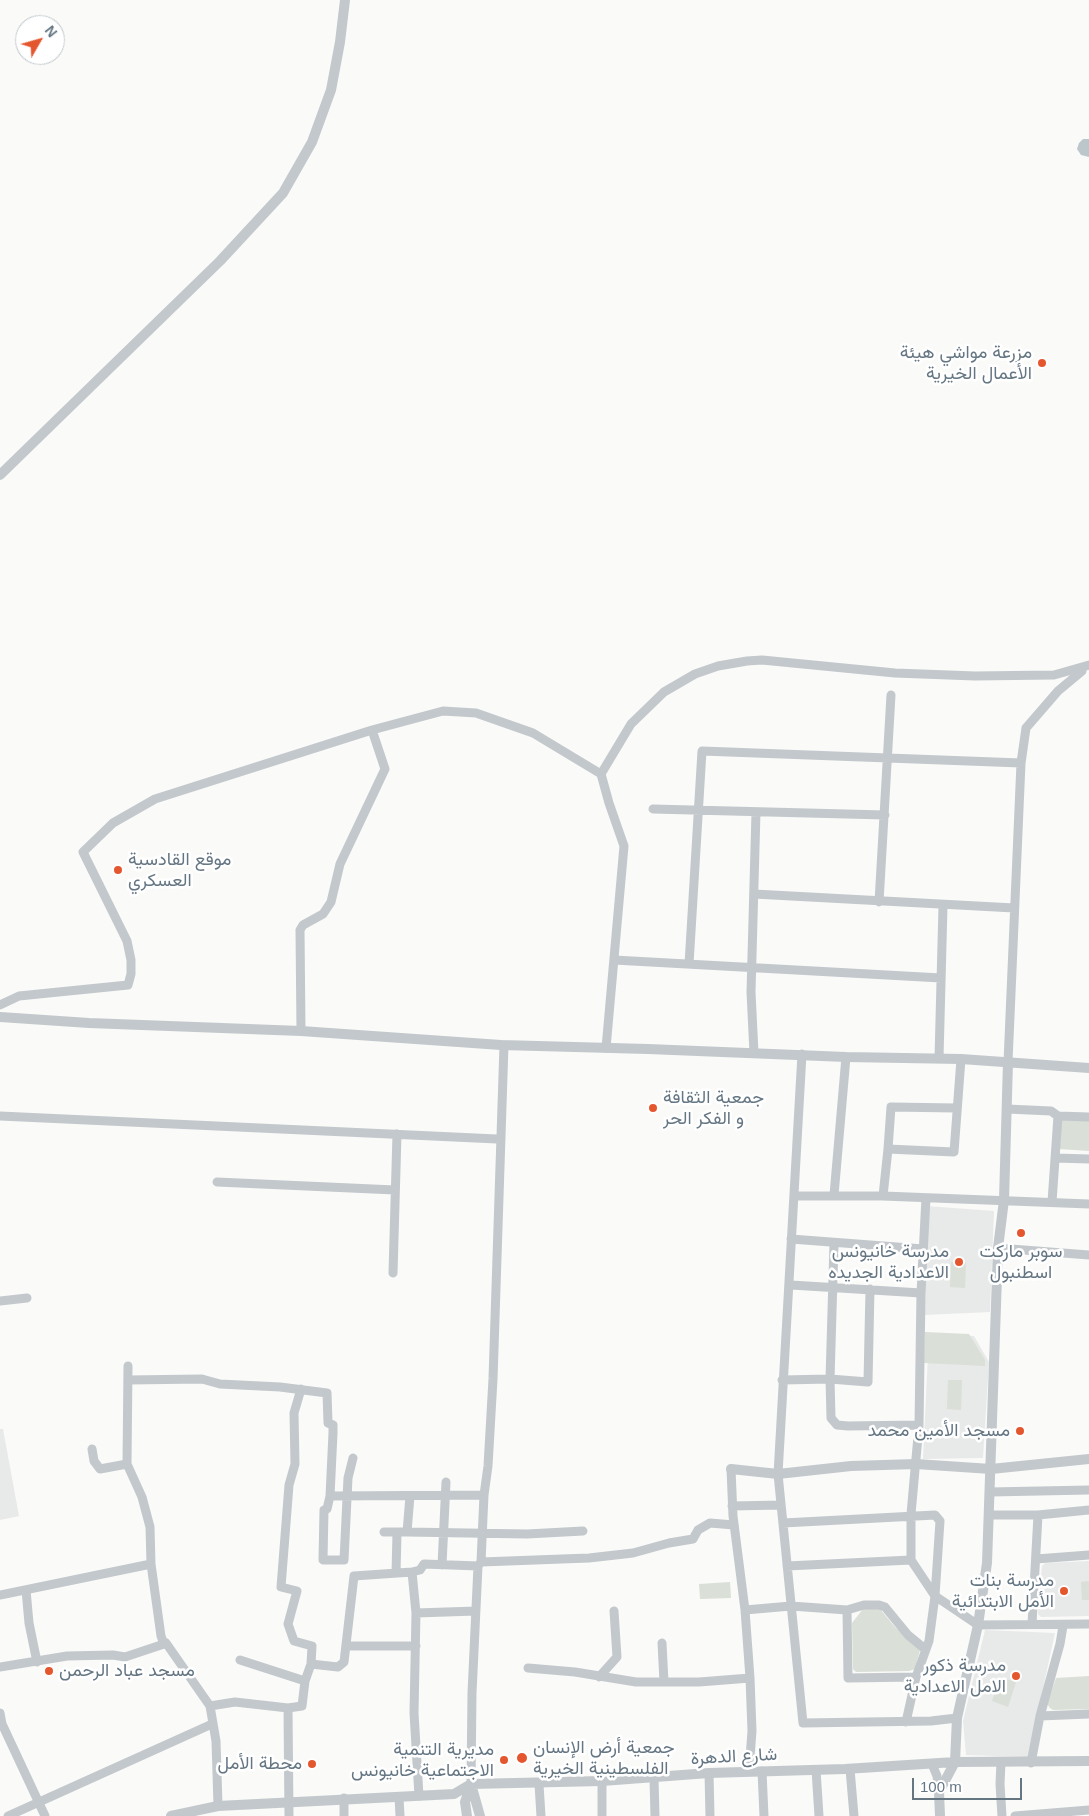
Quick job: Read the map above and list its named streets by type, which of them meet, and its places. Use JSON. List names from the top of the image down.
{
  "streets": {
    "street": ["شارع الدهرة"]
  },
  "places": [
    "مزرعة مواشي هيئة الأعمال الخيرية",
    "موقع القادسية العسكري",
    "جمعية الثقافة و الفكر الحر",
    "سوبر ماركت اسطنبول",
    "مدرسة خانيونس الاعدادية الجديده",
    "مسجد الأمين محمد",
    "مدرسة بنات الأمل الابتدائية",
    "مسجد عباد الرحمن",
    "مدرسة ذكور الامل الاعدادية",
    "جمعية أرض الإنسان الفلسطينية الخيرية",
    "مديرية التنمية الاجتماعية خانيونس",
    "محطة الأمل"
  ],
  "scale_bar": "100 m",
  "north": "top right"
}
